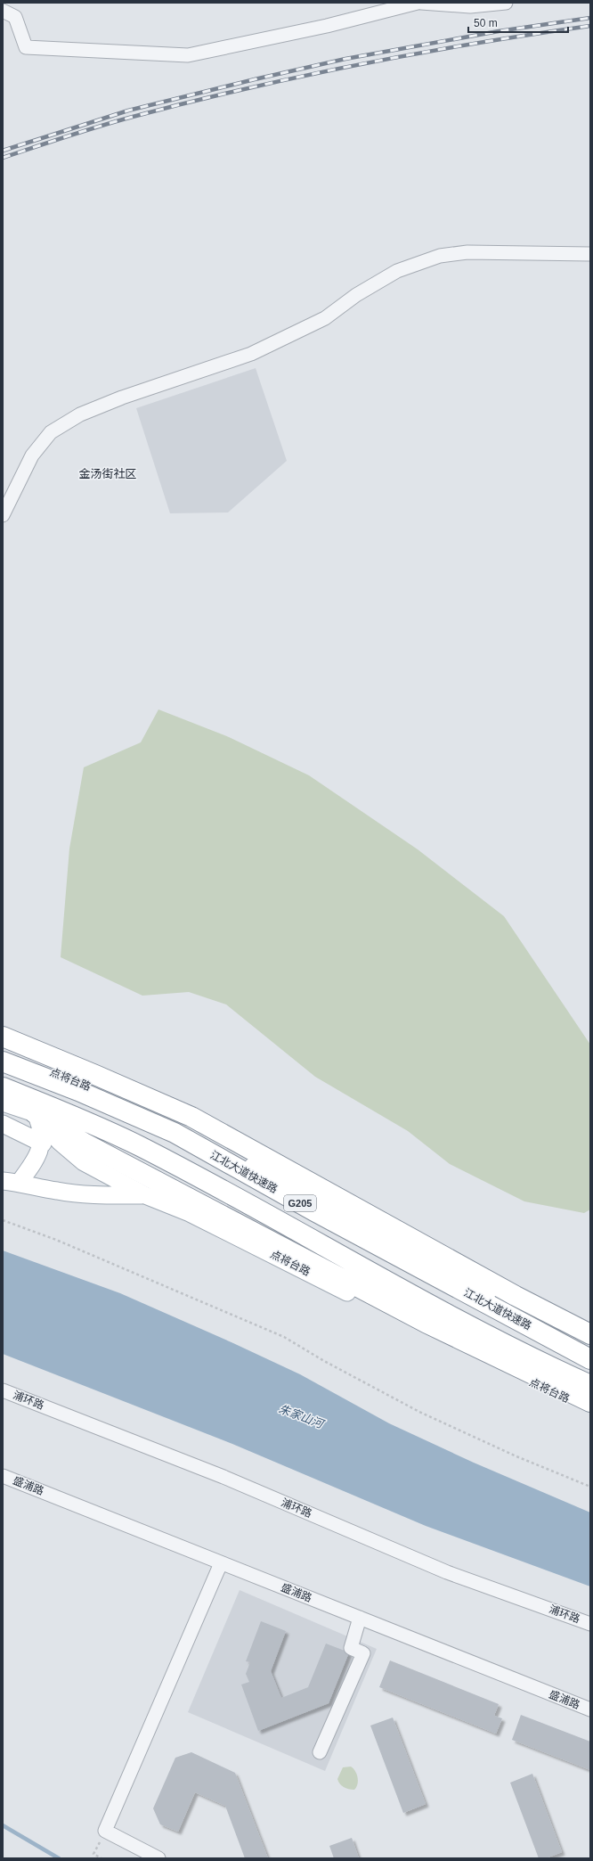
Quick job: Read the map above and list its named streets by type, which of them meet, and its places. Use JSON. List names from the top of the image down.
{
  "streets": {
    "highway": ["江北大道快速路", "G205"],
    "main road": ["点将台路"],
    "street": ["浦环路", "盛浦路"]
  },
  "districts": ["金汤街社区"],
  "water": ["朱家山河"],
  "scale_bar": "50 m"
}
